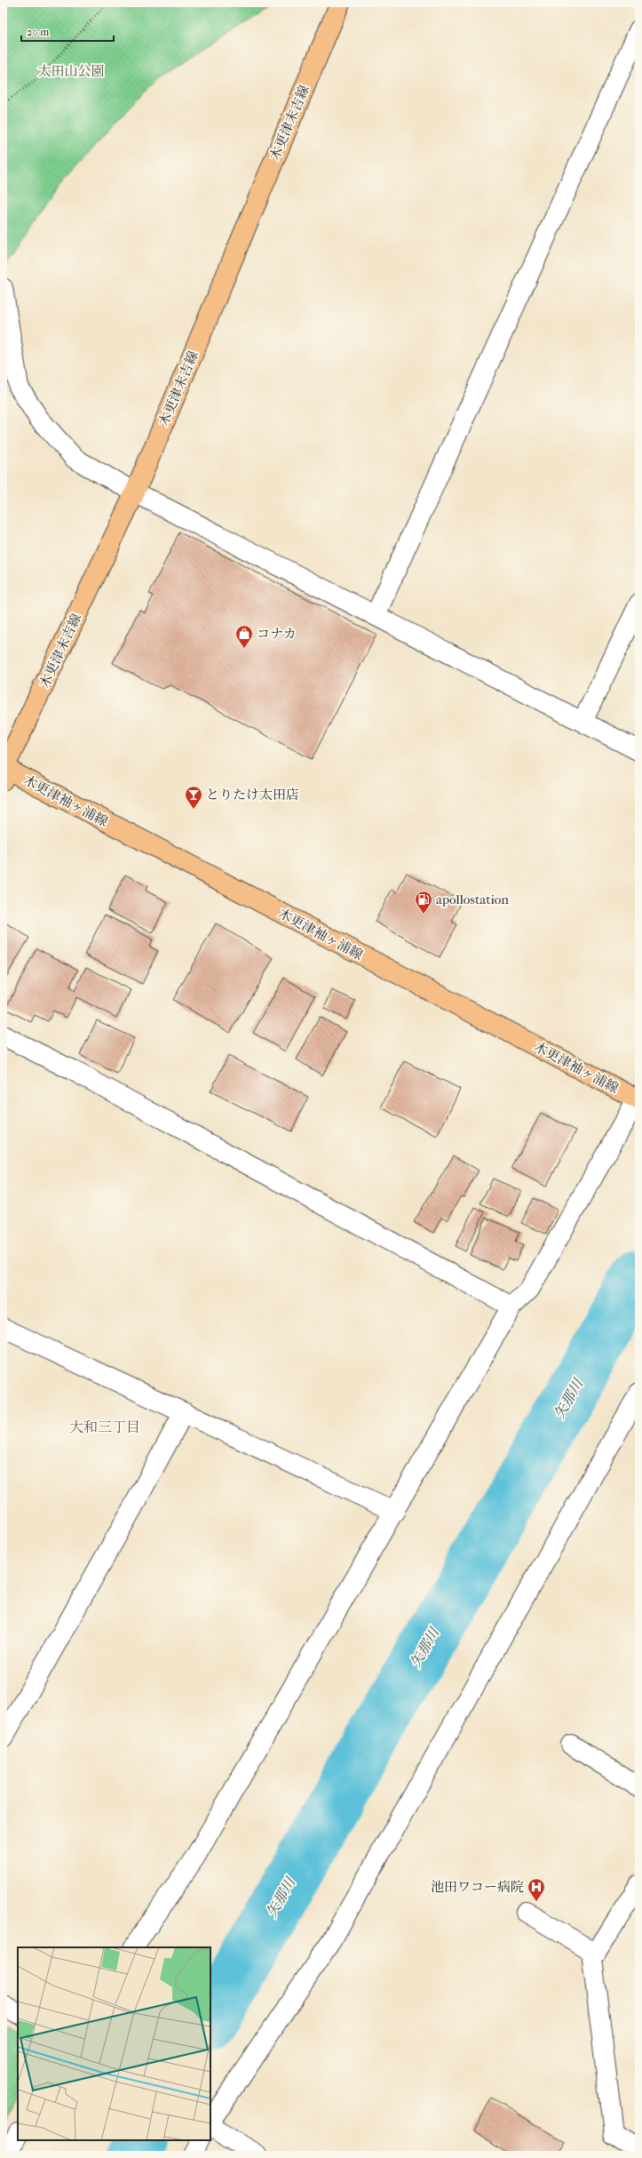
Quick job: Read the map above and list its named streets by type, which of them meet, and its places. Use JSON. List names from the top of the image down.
{
  "streets": {
    "main road": ["木更津末吉線", "木更津袖ヶ浦線"]
  },
  "crossings": [
    ["木更津末吉線", "木更津袖ヶ浦線"]
  ],
  "districts": ["大和三丁目"],
  "water": ["矢那川"],
  "parks": ["太田山公園"],
  "places": {
    "shop": ["コナカ"],
    "bar": ["とりたけ太田店"],
    "fuel station": ["apollostation"],
    "hospital": ["池田ワコー病院"]
  },
  "scale_bar": "20 m"
}
